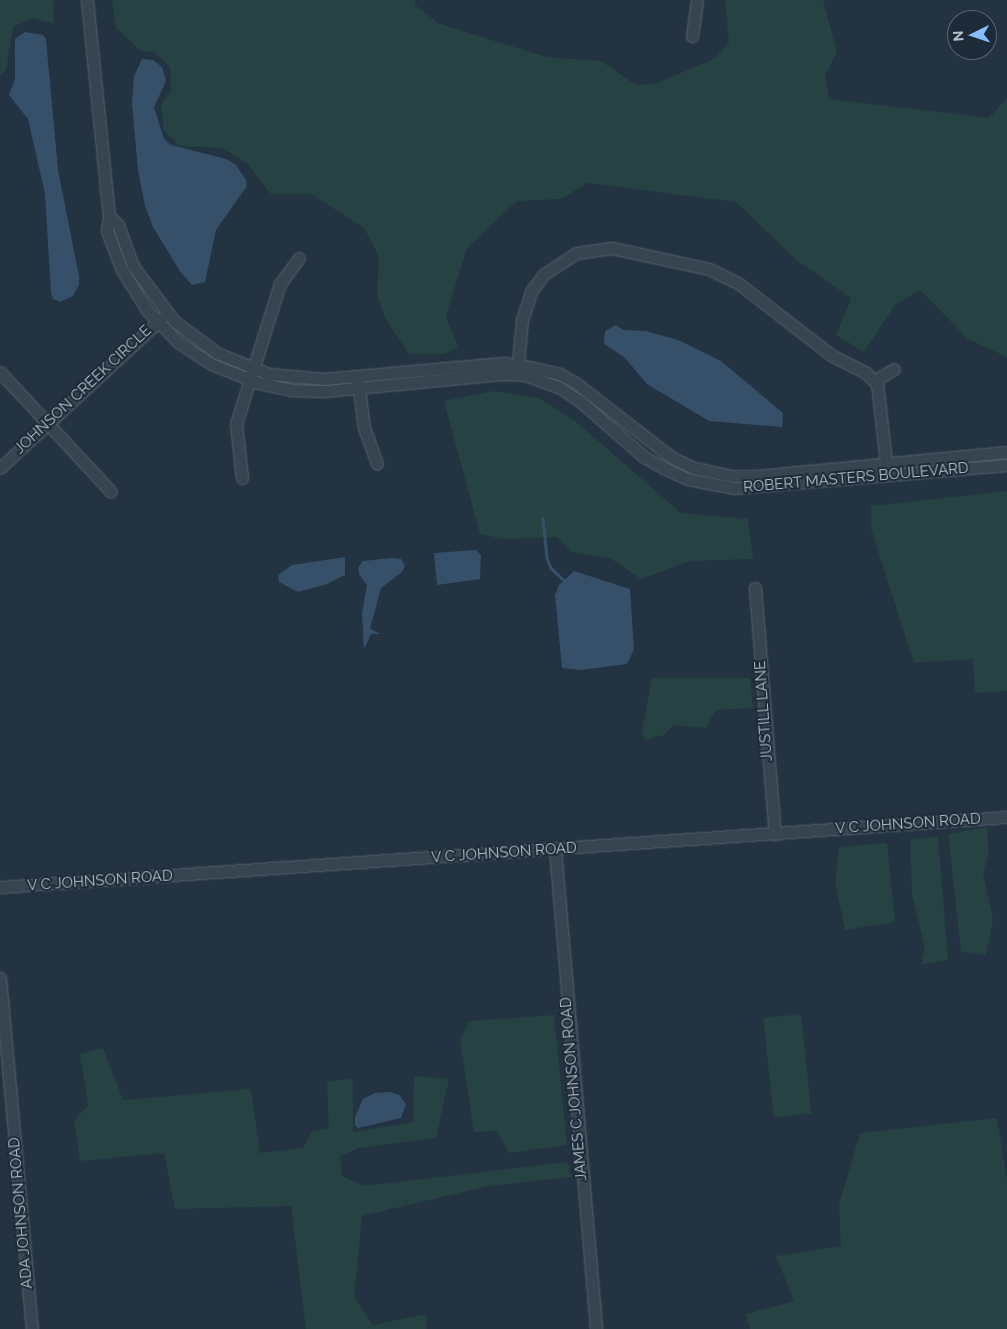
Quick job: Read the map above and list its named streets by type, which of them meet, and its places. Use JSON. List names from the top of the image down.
{
  "streets": {
    "street": [
      "JOHNSON CREEK CIRCLE",
      "ROBERT MASTERS BOULEVARD",
      "JUSTILL LANE",
      "V C JOHNSON ROAD",
      "JAMES C JOHNSON ROAD",
      "ADA JOHNSON ROAD"
    ]
  },
  "crossings": [
    ["JOHNSON CREEK CIRCLE", "ROBERT MASTERS BOULEVARD"],
    ["JUSTILL LANE", "V C JOHNSON ROAD"],
    ["V C JOHNSON ROAD", "JAMES C JOHNSON ROAD"]
  ],
  "north": "left"
}
